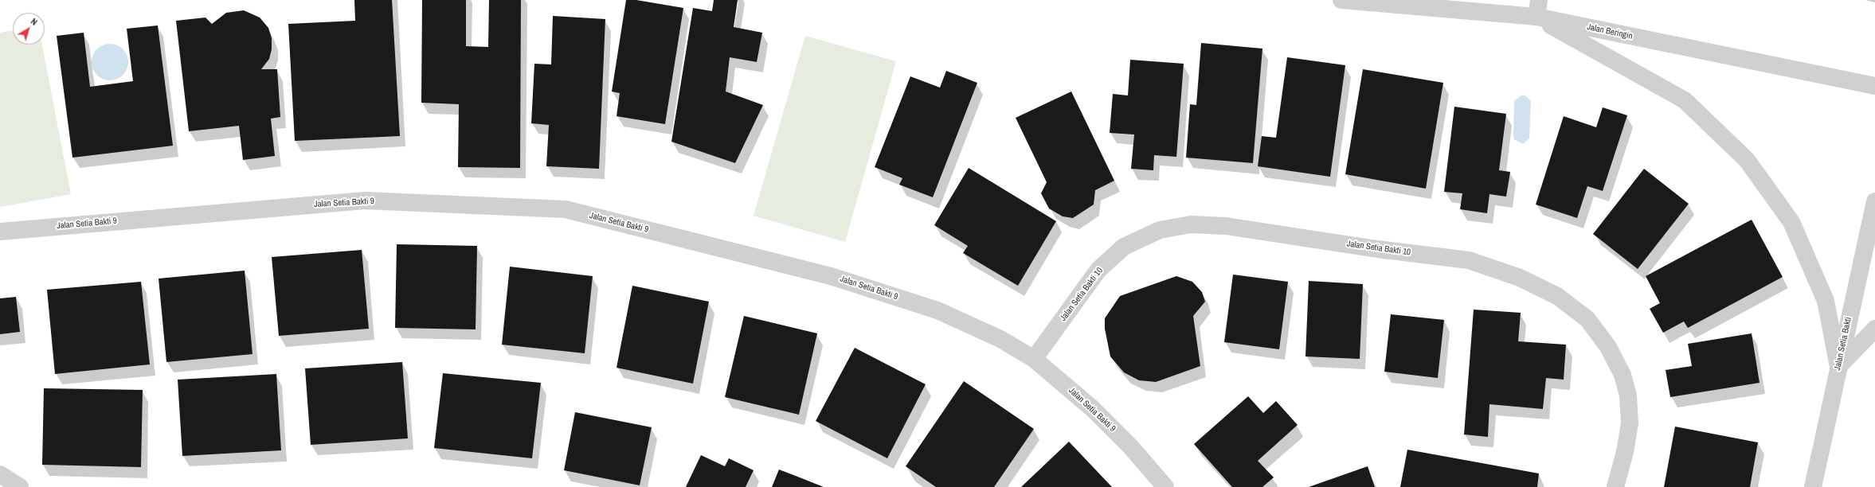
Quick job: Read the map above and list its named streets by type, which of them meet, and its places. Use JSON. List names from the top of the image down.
{
  "streets": {
    "street": [
      "Jalan Beringin",
      "Jalan Setia Bakti 9",
      "Jalan Setia Bakti 10",
      "Jalan Setia Bakti"
    ]
  },
  "crossings": [
    ["Jalan Setia Bakti 9", "Jalan Setia Bakti 10"]
  ],
  "north": "top right"
}
